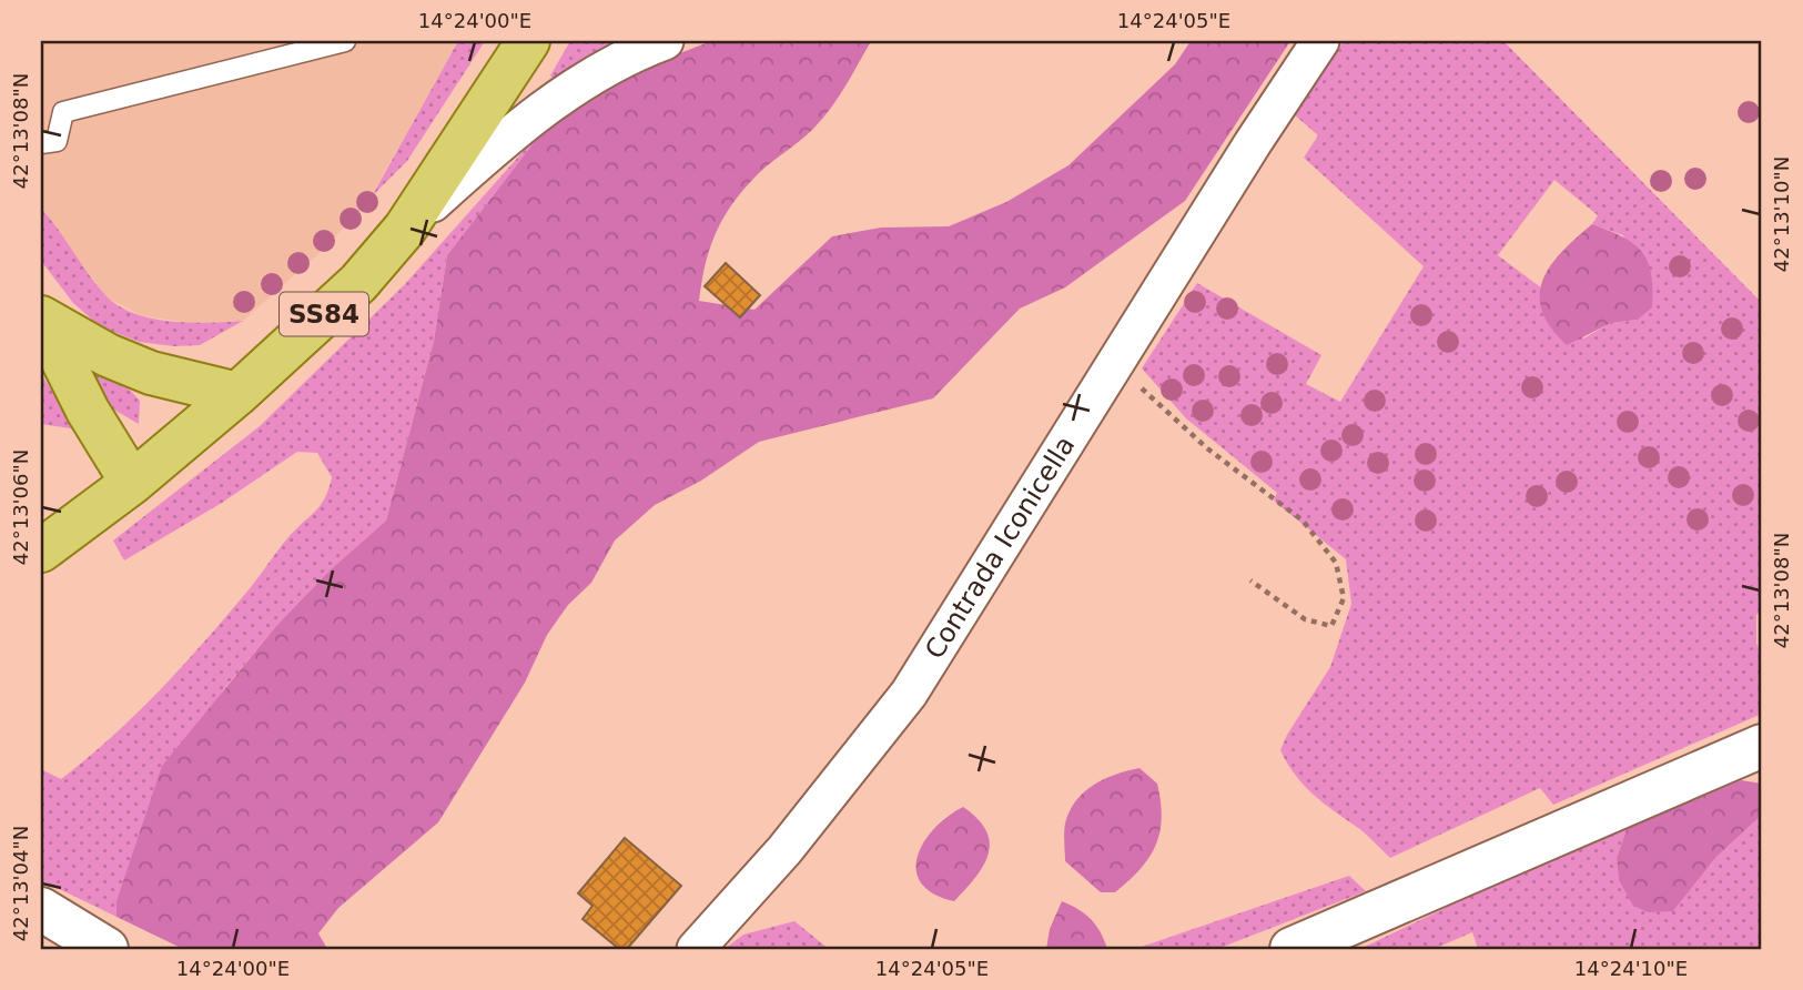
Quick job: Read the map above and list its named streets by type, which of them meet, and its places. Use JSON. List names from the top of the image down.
{
  "streets": {
    "main road": ["SS84"],
    "street": ["Contrada Iconicella"]
  },
  "coordinates": [
    "14°24'00\"E",
    "14°24'05\"E",
    "42°13'08\"N",
    "42°13'10\"N",
    "42°13'06\"N",
    "42°13'04\"N",
    "14°24'10\"E"
  ]
}
